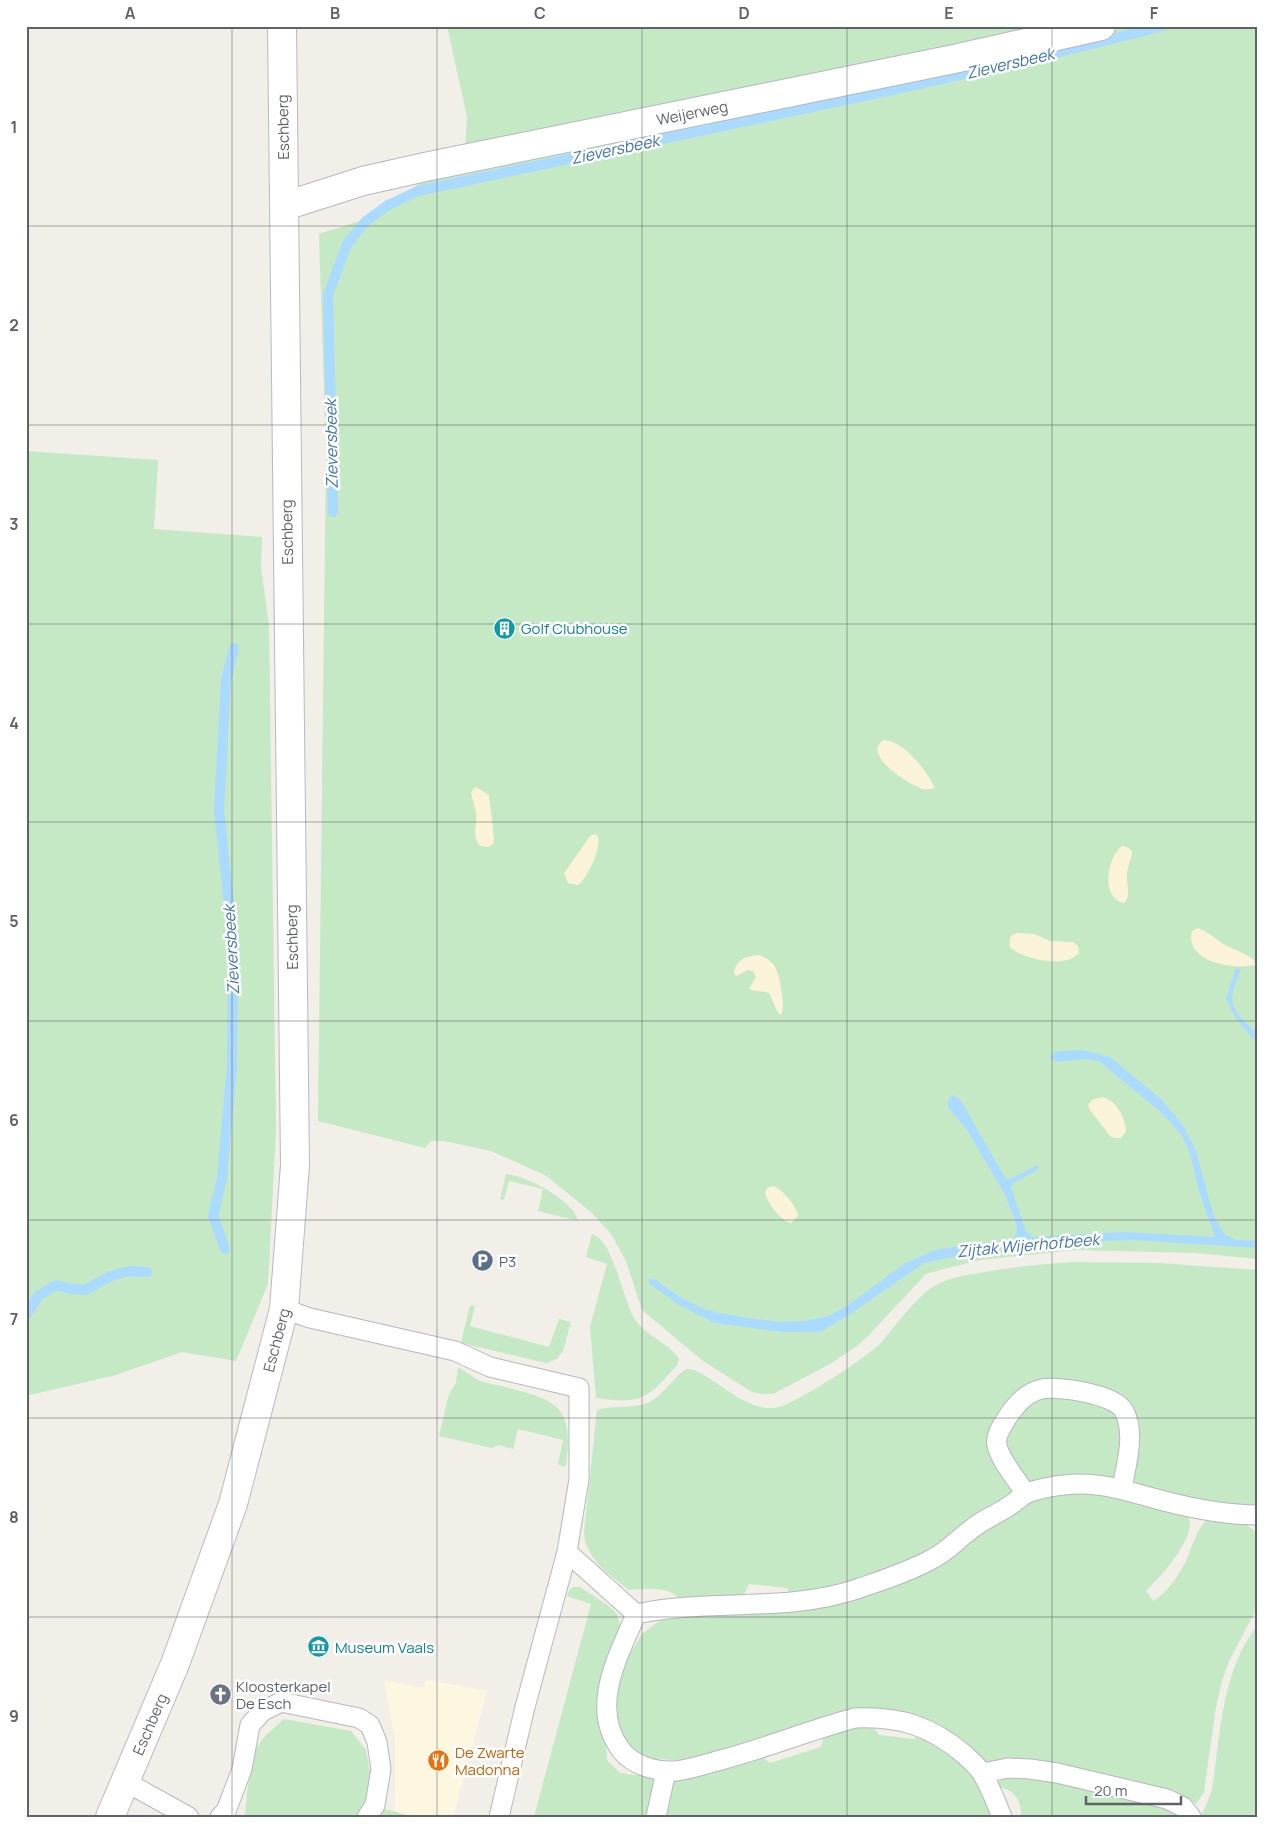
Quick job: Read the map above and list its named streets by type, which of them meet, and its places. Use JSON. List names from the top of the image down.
{
  "streets": {
    "street": ["Weijerweg", "Eschberg"]
  },
  "crossings": [
    ["Weijerweg", "Eschberg"]
  ],
  "water": ["Zieversbeek", "Zijtak Wijerhofbeek"],
  "places": {
    "building": ["Golf Clubhouse"],
    "parking": ["P3"],
    "museum": ["Museum Vaals"],
    "church": ["Kloosterkapel De Esch"],
    "restaurant": ["De Zwarte Madonna"]
  },
  "scale_bar": "20 m",
  "grid": {
    "columns": [
      "A",
      "B",
      "C",
      "D",
      "E",
      "F"
    ],
    "rows": [
      "1",
      "2",
      "3",
      "4",
      "5",
      "6",
      "7",
      "8",
      "9"
    ]
  }
}
